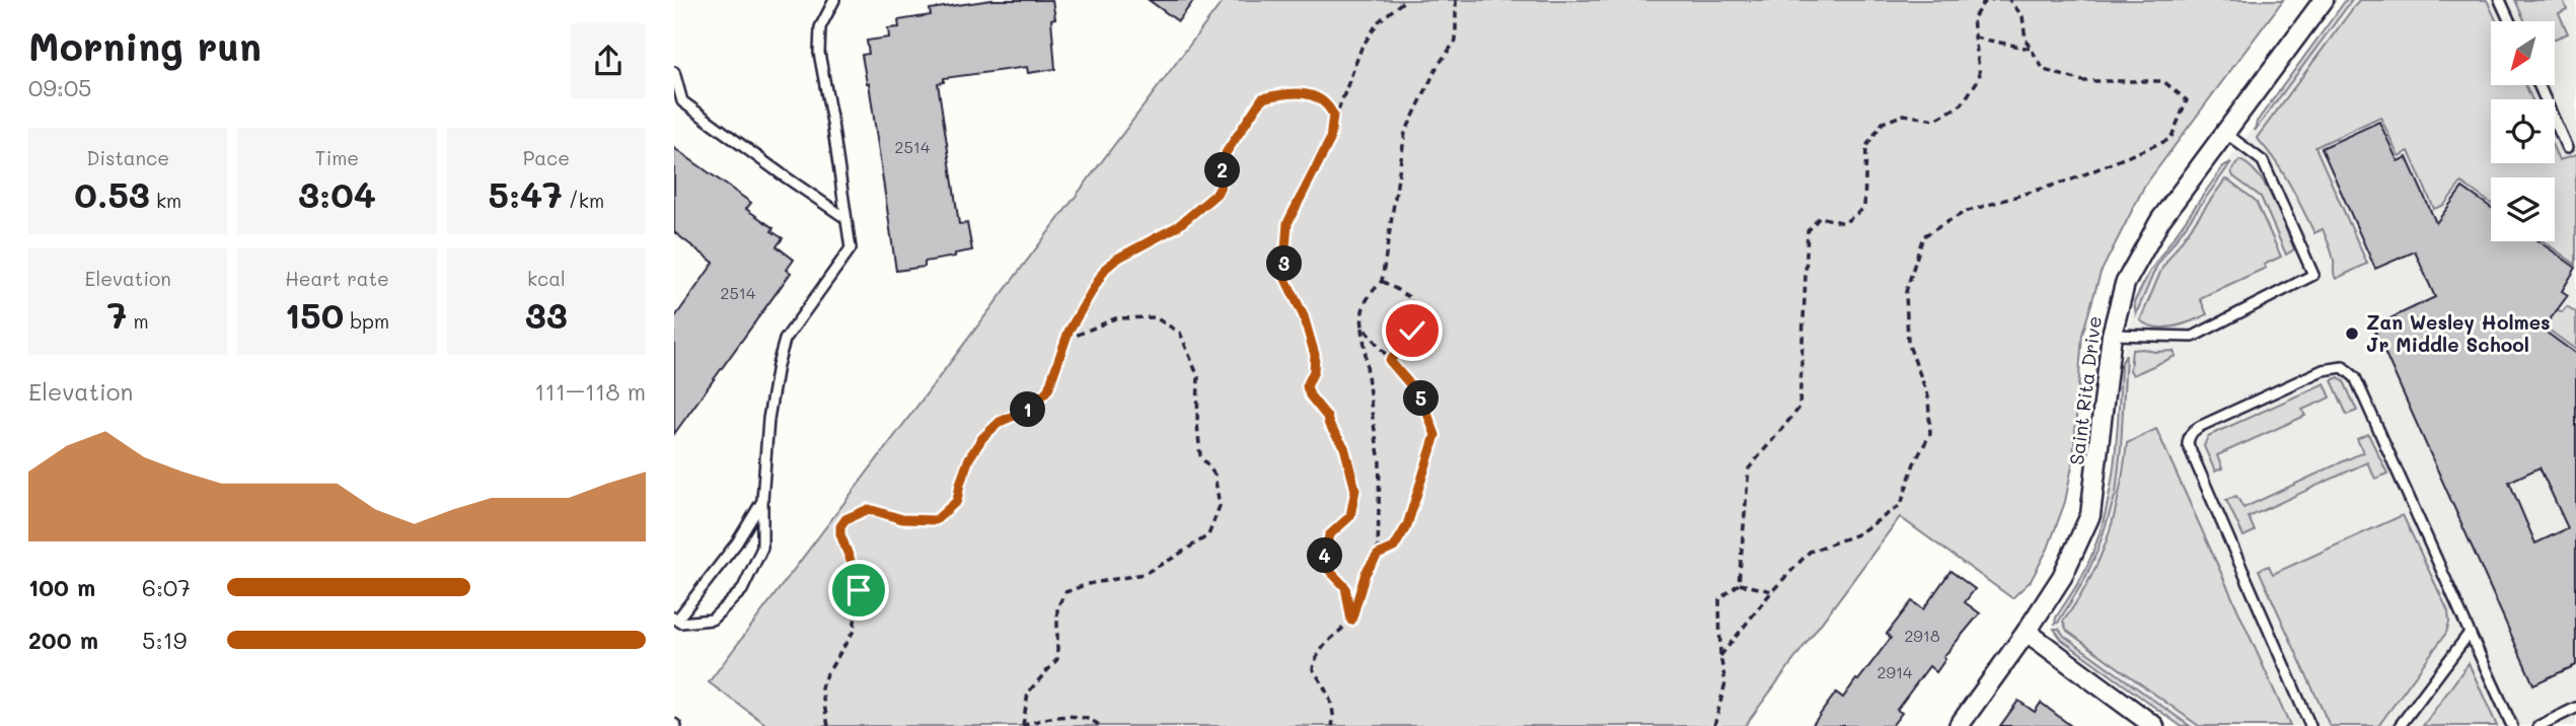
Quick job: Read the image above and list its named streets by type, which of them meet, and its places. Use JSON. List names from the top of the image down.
{
  "streets": {
    "street": ["Saint Rita Drive"]
  },
  "places": ["Zan Wesley Holmes Jr Middle School"],
  "house_numbers": [
    "2514",
    "2514",
    "2918",
    "2914"
  ],
  "north": "bottom left",
  "page": {
    "heading": ["Morning run", "09:05"],
    "stats": [
      ["Distance", "0.53 km"],
      ["Time", "3:04"],
      ["Pace", "5:47 /km"],
      ["Elevation", "7 m"],
      ["Heart rate", "150 bpm"],
      ["kcal", "33"]
    ],
    "pins": [
      "2",
      "3",
      "5",
      "1",
      "4"
    ],
    "chart": ["Elevation", "111–118 m"],
    "list": [
      {
        "name": "100 m",
        "note": "6:07"
      },
      {
        "name": "200 m",
        "note": "5:19"
      }
    ]
  }
}
